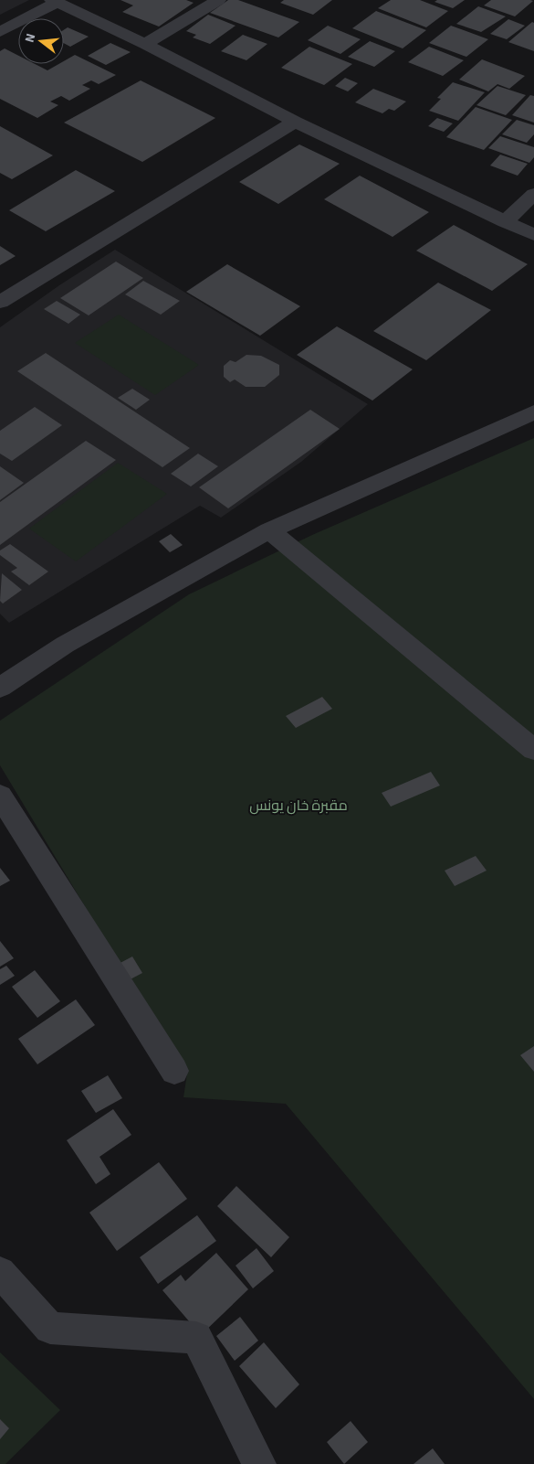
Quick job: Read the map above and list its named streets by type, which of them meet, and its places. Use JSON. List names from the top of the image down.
{
  "parks": ["مقبرة خان يونس"],
  "north": "left"
}
